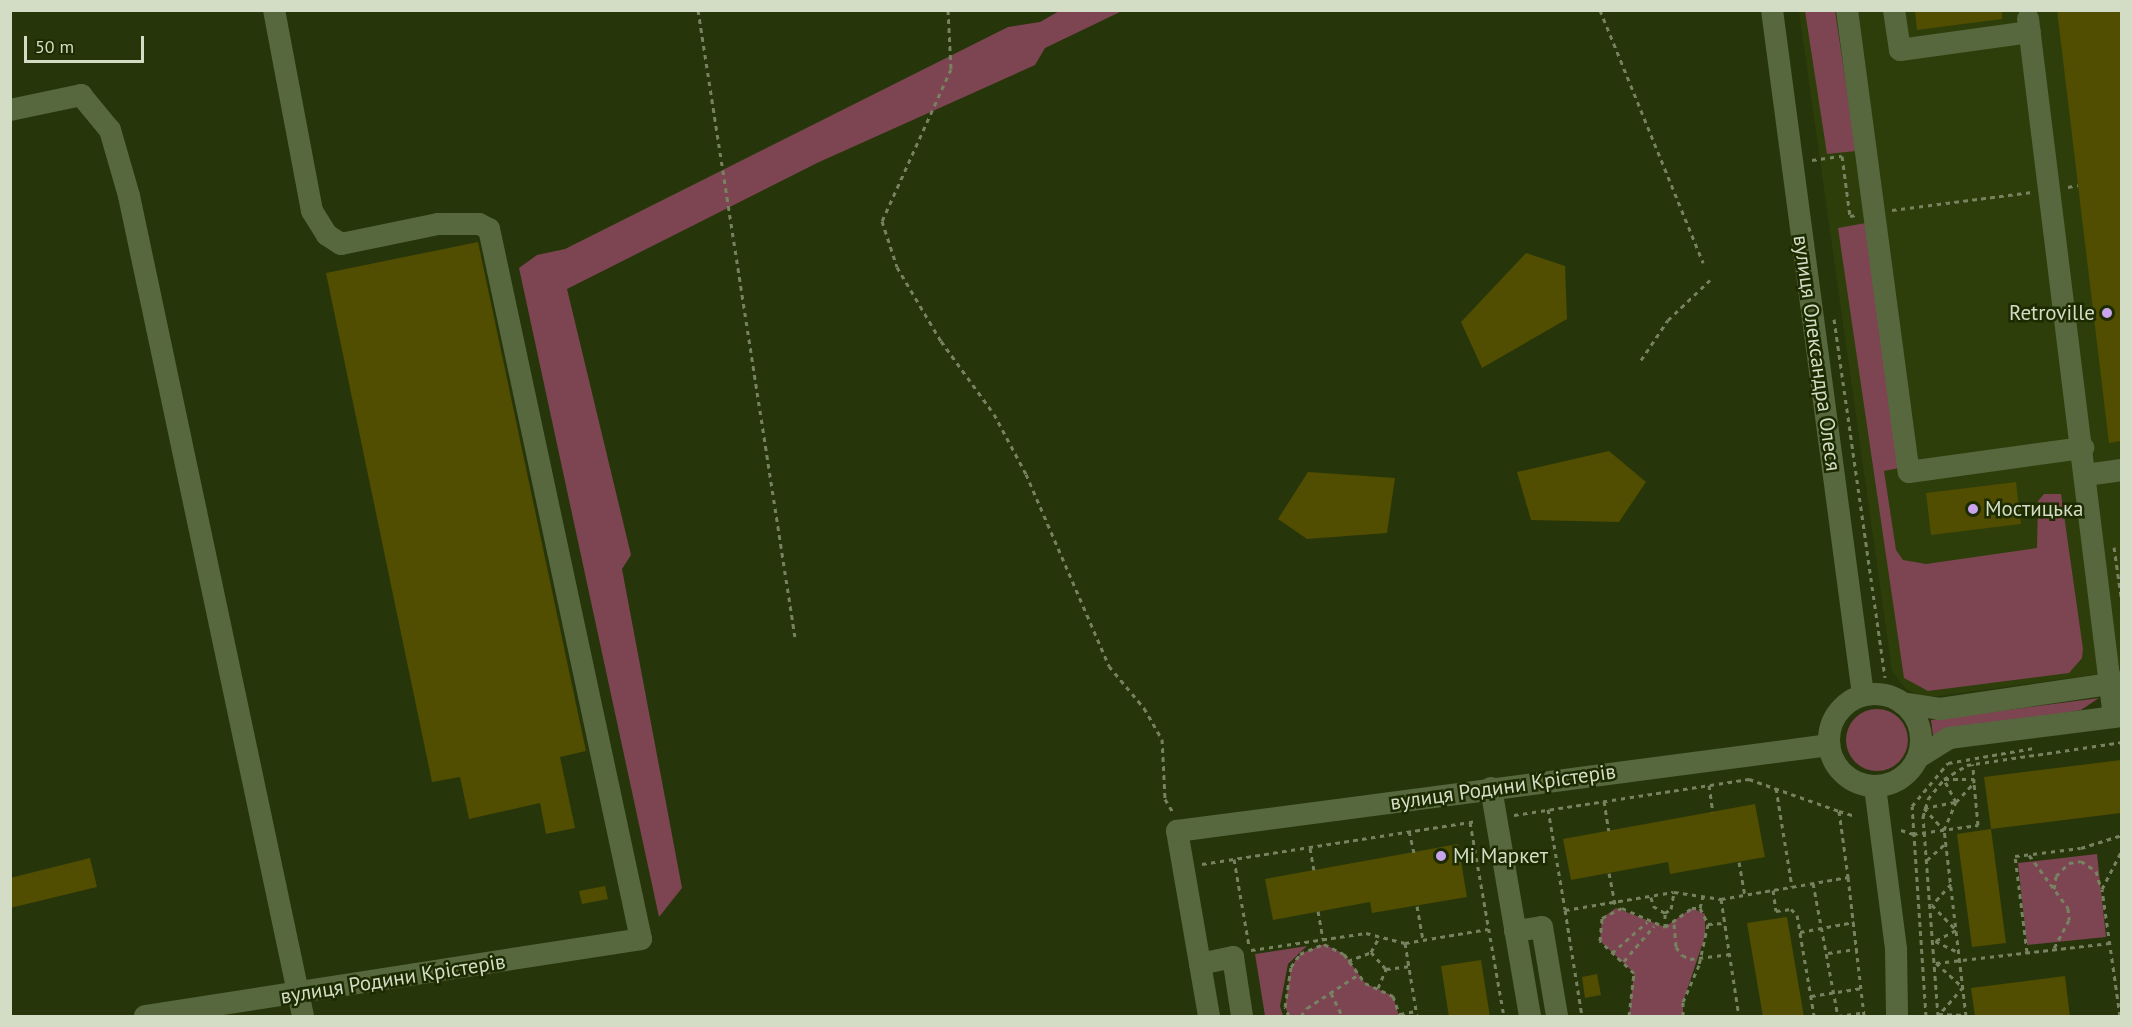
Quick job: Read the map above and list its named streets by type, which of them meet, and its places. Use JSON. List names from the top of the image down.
{
  "streets": {
    "street": ["вулиця Олександра Олеся", "вулиця Родини Крістерів"]
  },
  "crossings": [
    ["вулиця Олександра Олеся", "вулиця Родини Крістерів"]
  ],
  "places": ["Retroville", "Мостицька", "Мі Маркет"],
  "scale_bar": "50 m"
}
